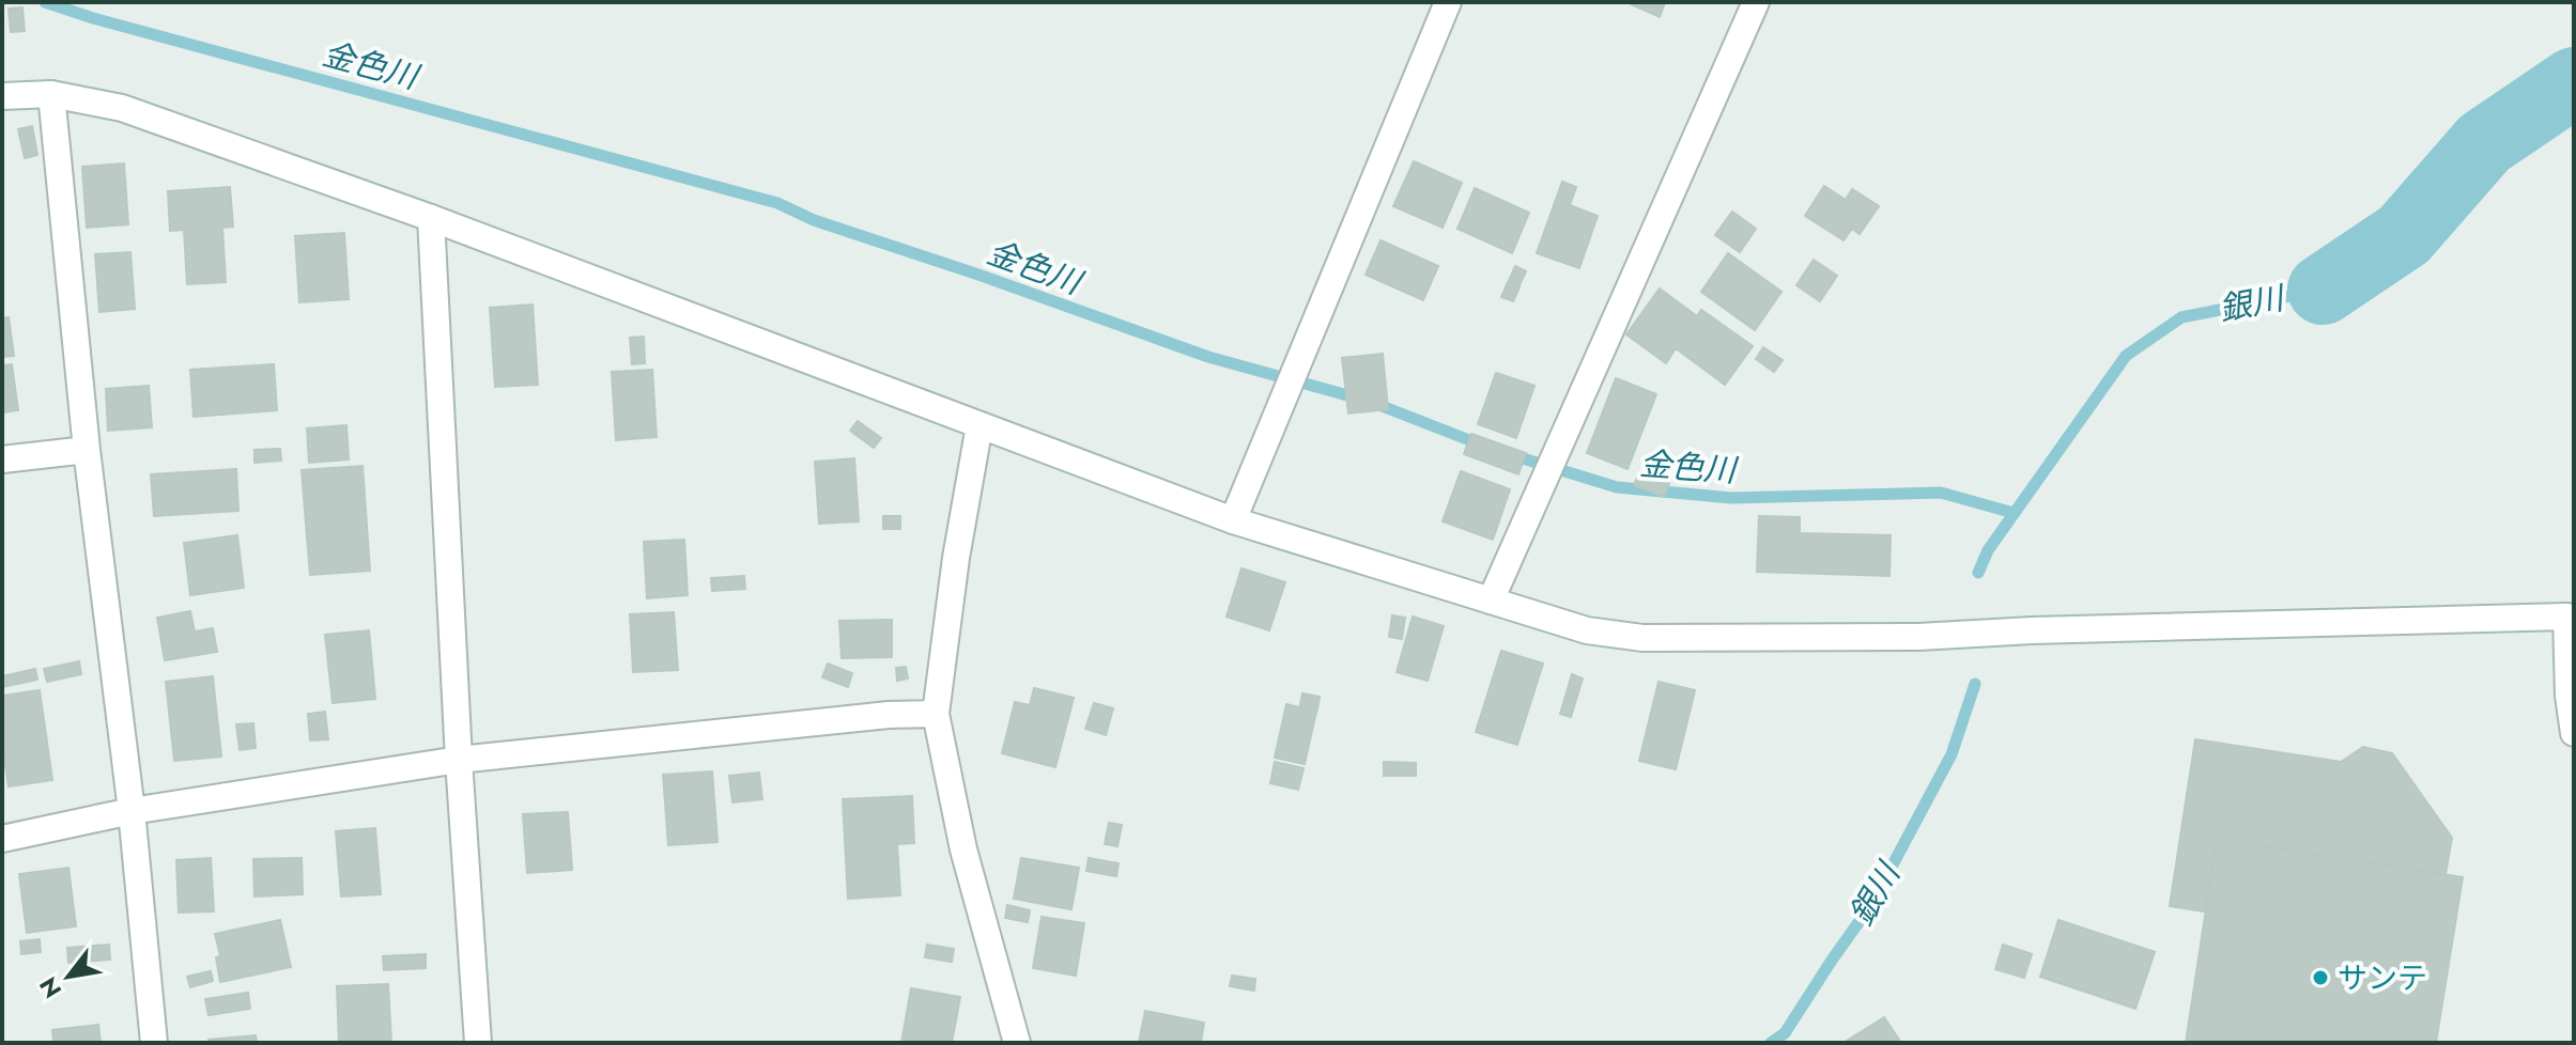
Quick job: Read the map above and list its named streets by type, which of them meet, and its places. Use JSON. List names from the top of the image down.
{
  "water": ["金色川", "銀川"],
  "places": ["サンテ"],
  "north": "bottom left"
}
